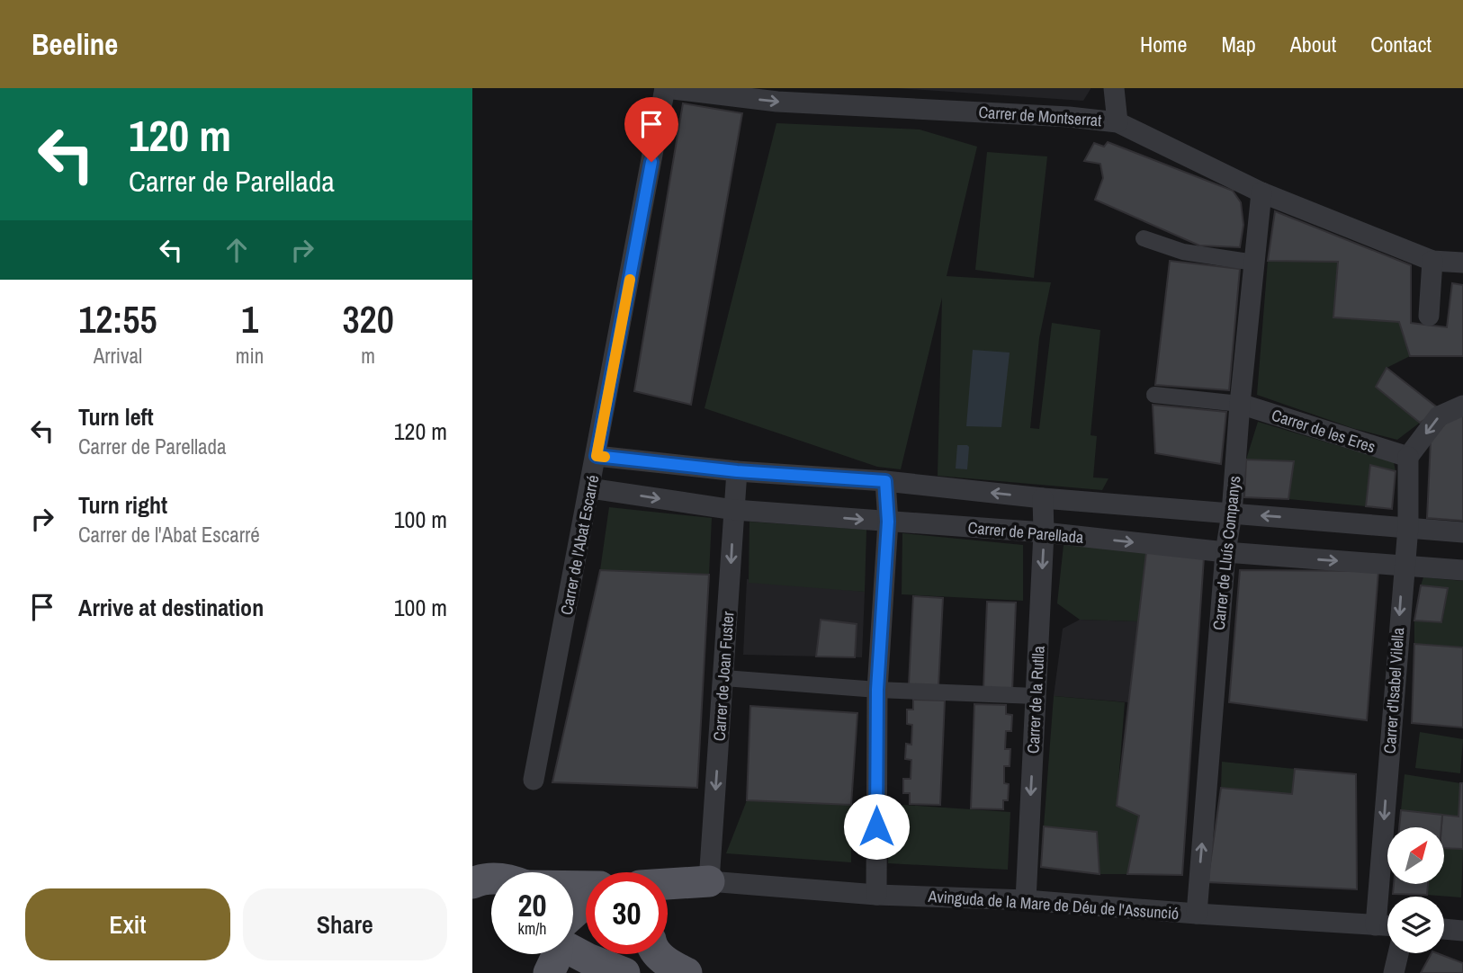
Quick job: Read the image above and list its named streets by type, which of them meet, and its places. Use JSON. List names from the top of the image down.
{
  "streets": {
    "street": [
      "Carrer de Montserrat",
      "Carrer de les Eres",
      "Carrer de Parellada",
      "Carrer de l'Abat Escarré",
      "Carrer de Lluís Companys",
      "Carrer de Joan Fuster",
      "Carrer d'Isabel Vilella",
      "Carrer de la Rutlla",
      "Avinguda de la Mare de Déu de l'Assunció"
    ]
  },
  "crossings": [
    ["Carrer de Montserrat", "Carrer de l'Abat Escarré"],
    ["Carrer de Montserrat", "Carrer de Lluís Companys"],
    ["Carrer de les Eres", "Carrer de Lluís Companys"],
    ["Carrer de les Eres", "Carrer d'Isabel Vilella"],
    ["Carrer de Parellada", "Carrer de l'Abat Escarré"],
    ["Carrer de Parellada", "Carrer de Lluís Companys"],
    ["Carrer de Parellada", "Carrer de Joan Fuster"],
    ["Carrer de Parellada", "Carrer d'Isabel Vilella"],
    ["Carrer de Parellada", "Carrer de la Rutlla"],
    ["Carrer de Lluís Companys", "Avinguda de la Mare de Déu de l'Assunció"],
    ["Carrer de Joan Fuster", "Avinguda de la Mare de Déu de l'Assunció"],
    ["Carrer d'Isabel Vilella", "Avinguda de la Mare de Déu de l'Assunció"],
    ["Carrer de la Rutlla", "Avinguda de la Mare de Déu de l'Assunció"]
  ],
  "one_way": ["Carrer de Montserrat", "Carrer de Lluís Companys", "Carrer d'Isabel Vilella"],
  "north": "top right",
  "page": {
    "header": "Beeline",
    "nav": [
      "Home",
      "Map",
      "About",
      "Contact"
    ],
    "turn": ["120 m", "Carrer de Parellada"],
    "eta": [
      "12:55",
      "Arrival",
      "1",
      "min",
      "320",
      "m"
    ],
    "list": [
      {
        "name": "Turn left",
        "note": "Carrer de Parellada",
        "value": "120 m"
      },
      {
        "name": "Turn right",
        "note": "Carrer de l'Abat Escarré",
        "value": "100 m"
      },
      {
        "name": "Arrive at destination",
        "value": "100 m"
      }
    ],
    "speed": "20 km/h",
    "limit": "30",
    "buttons": ["Exit", "Share"]
  }
}
